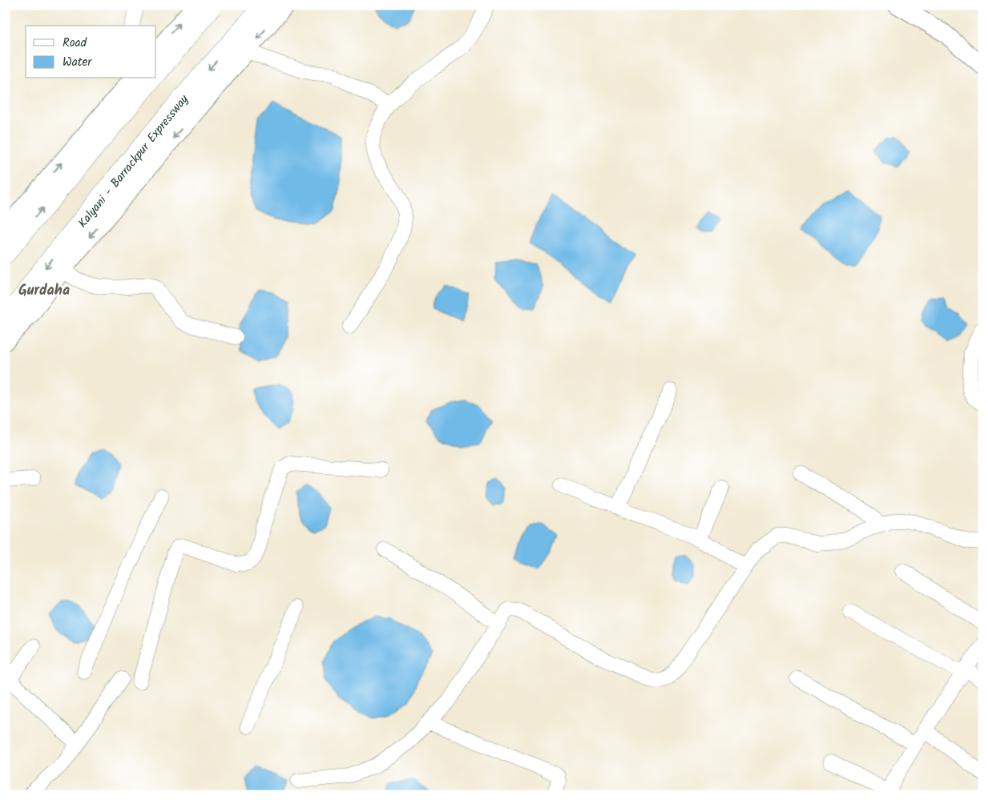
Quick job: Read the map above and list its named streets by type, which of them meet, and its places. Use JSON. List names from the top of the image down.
{
  "streets": {
    "highway": ["Kalyani - Barrackpur Expressway"]
  },
  "districts": ["Gurdaha"],
  "legend": ["Road", "Water"]
}
